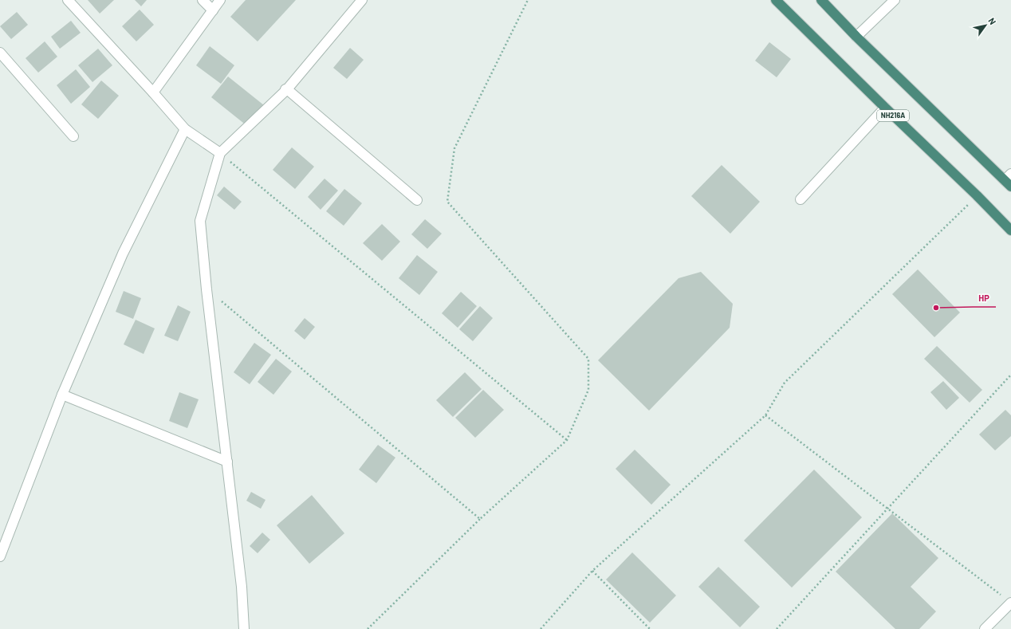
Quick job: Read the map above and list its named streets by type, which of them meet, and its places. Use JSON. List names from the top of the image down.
{
  "streets": {
    "highway": ["NH216A"]
  },
  "places": ["HP"],
  "north": "top right"
}
